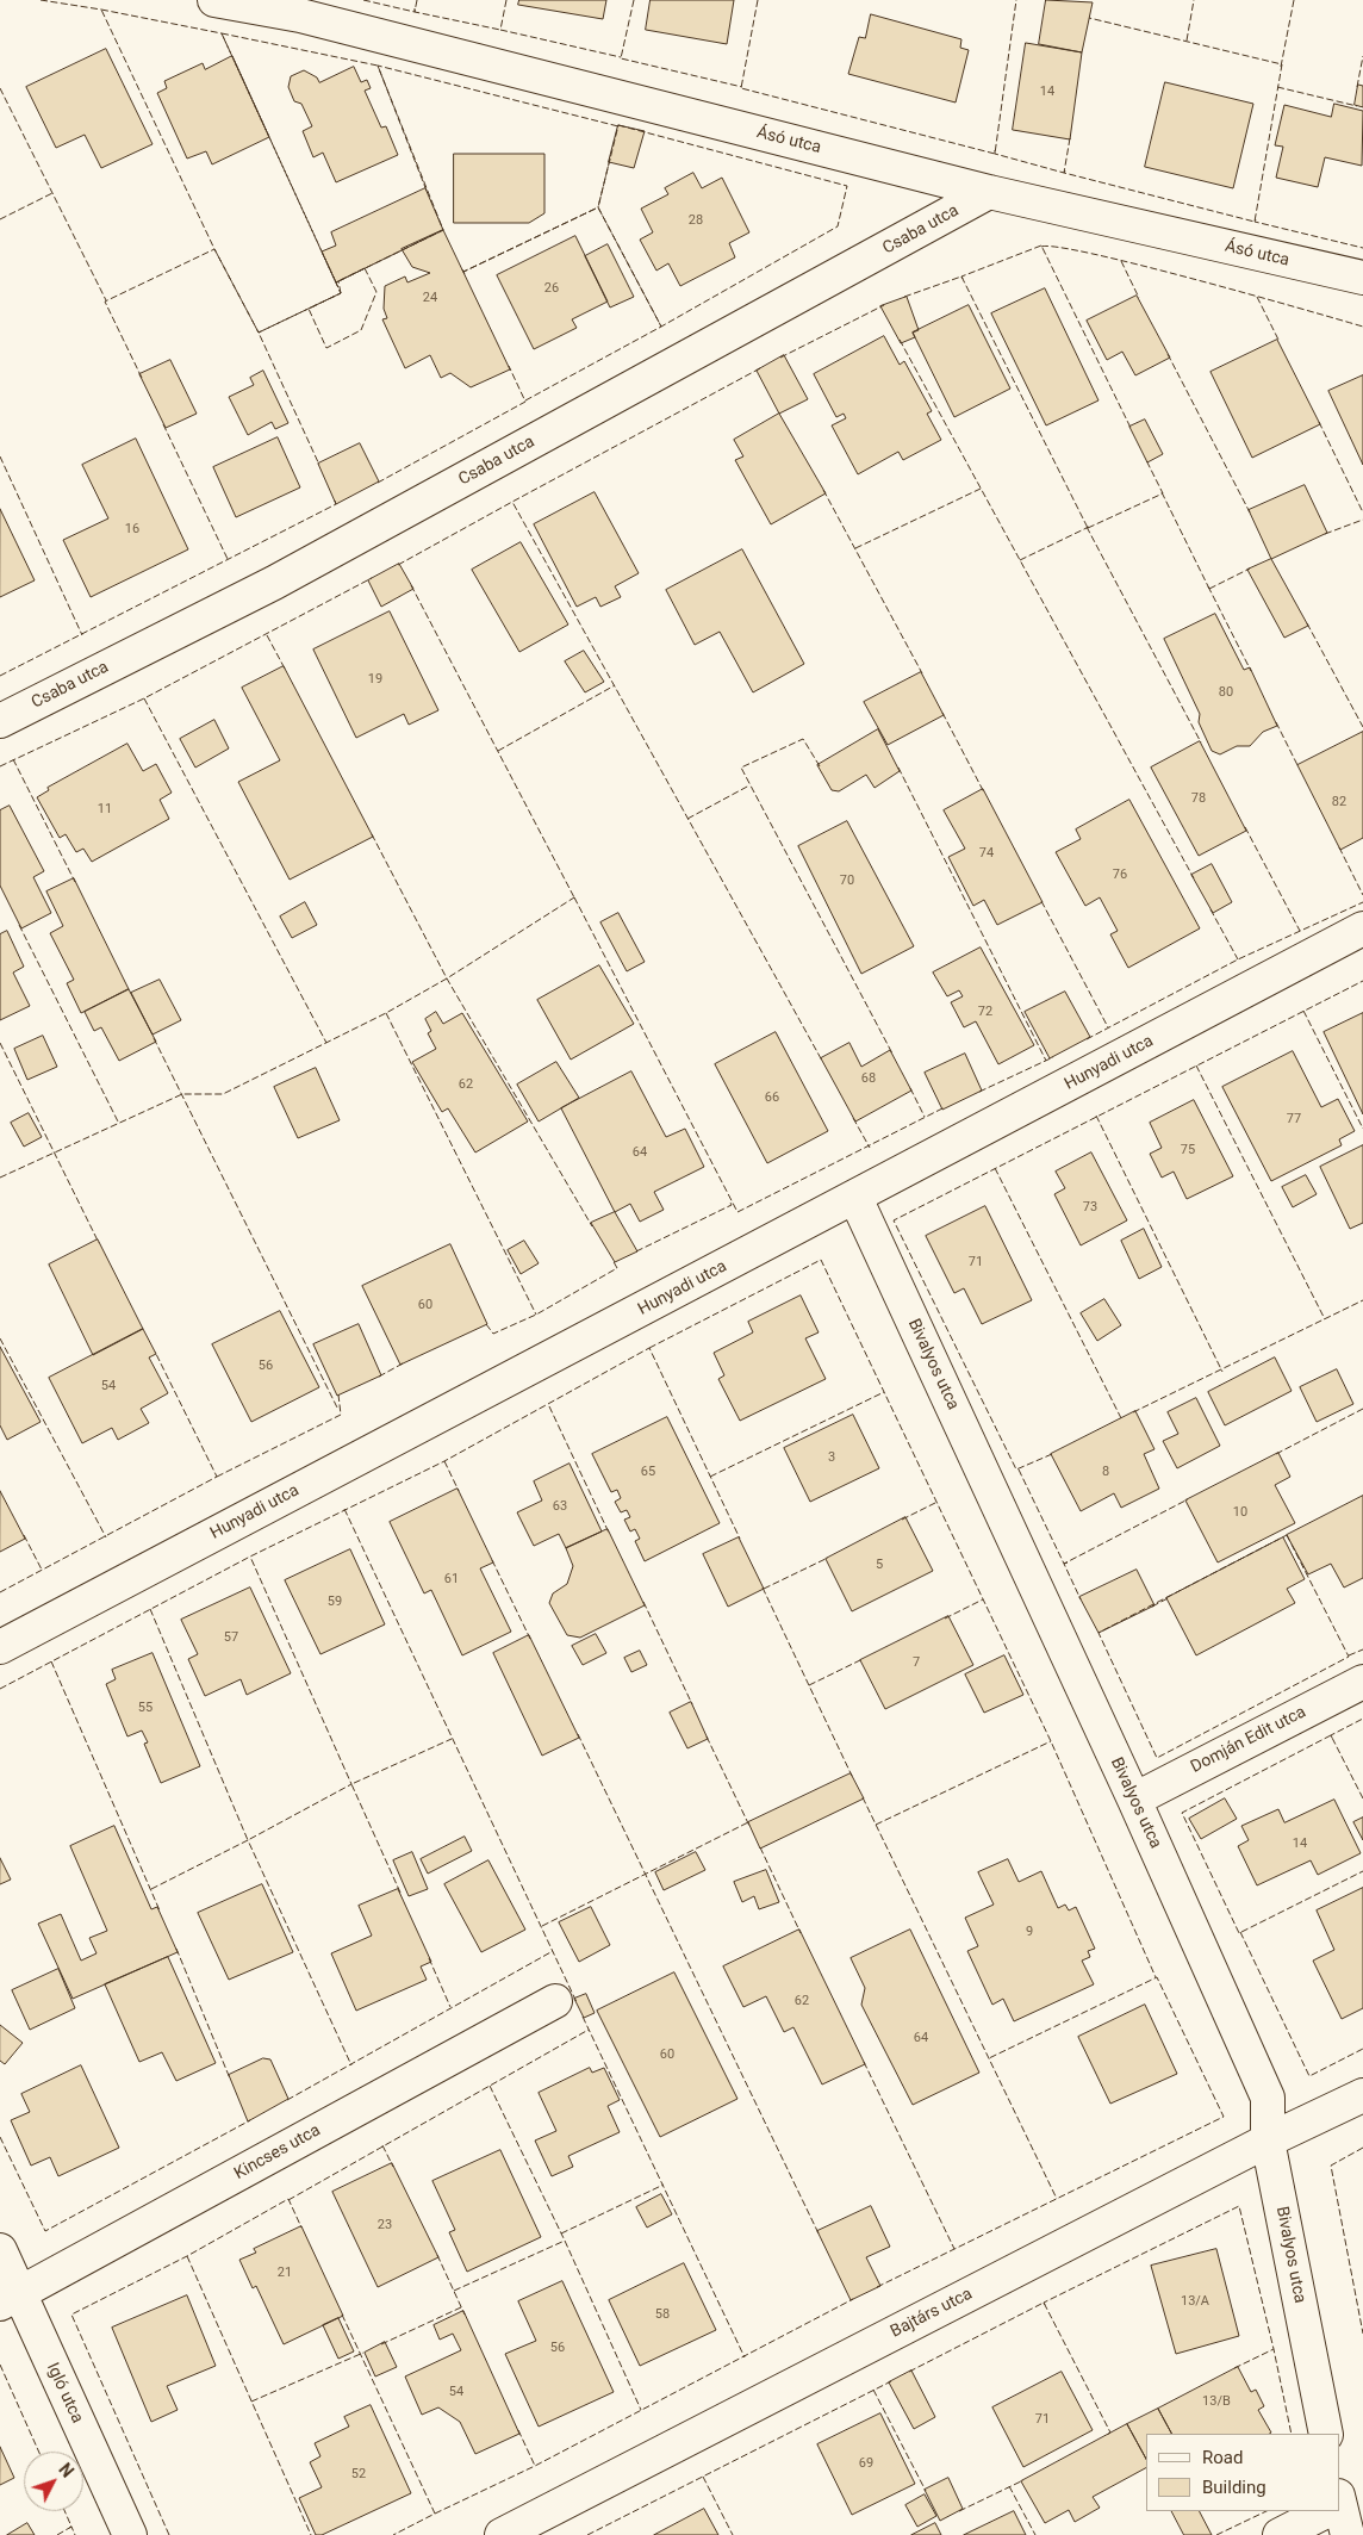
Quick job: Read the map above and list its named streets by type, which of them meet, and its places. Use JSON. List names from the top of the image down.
{
  "streets": {
    "street": [
      "Ásó utca",
      "Csaba utca",
      "Hunyadi utca",
      "Bivalyos utca",
      "Domján Edit utca",
      "Kincses utca",
      "Bajtárs utca",
      "Igló utca"
    ]
  },
  "crossings": [
    ["Ásó utca", "Csaba utca"],
    ["Hunyadi utca", "Bivalyos utca"],
    ["Bivalyos utca", "Domján Edit utca"],
    ["Bivalyos utca", "Bajtárs utca"],
    ["Kincses utca", "Igló utca"]
  ],
  "house_numbers": [
    "14",
    "28",
    "26",
    "24",
    "16",
    "19",
    "80",
    "78",
    "82",
    "11",
    "74",
    "76",
    "70",
    "72",
    "68",
    "62",
    "66",
    "77",
    "75",
    "64",
    "73",
    "71",
    "60",
    "56",
    "54",
    "3",
    "65",
    "8",
    "63",
    "10",
    "5",
    "61",
    "59",
    "57",
    "7",
    "55",
    "14",
    "9",
    "62",
    "64",
    "60",
    "23",
    "21",
    "13/A",
    "58",
    "56",
    "54",
    "13/B",
    "71",
    "69",
    "52"
  ],
  "legend": ["Road", "Building"],
  "north": "top right"
}
